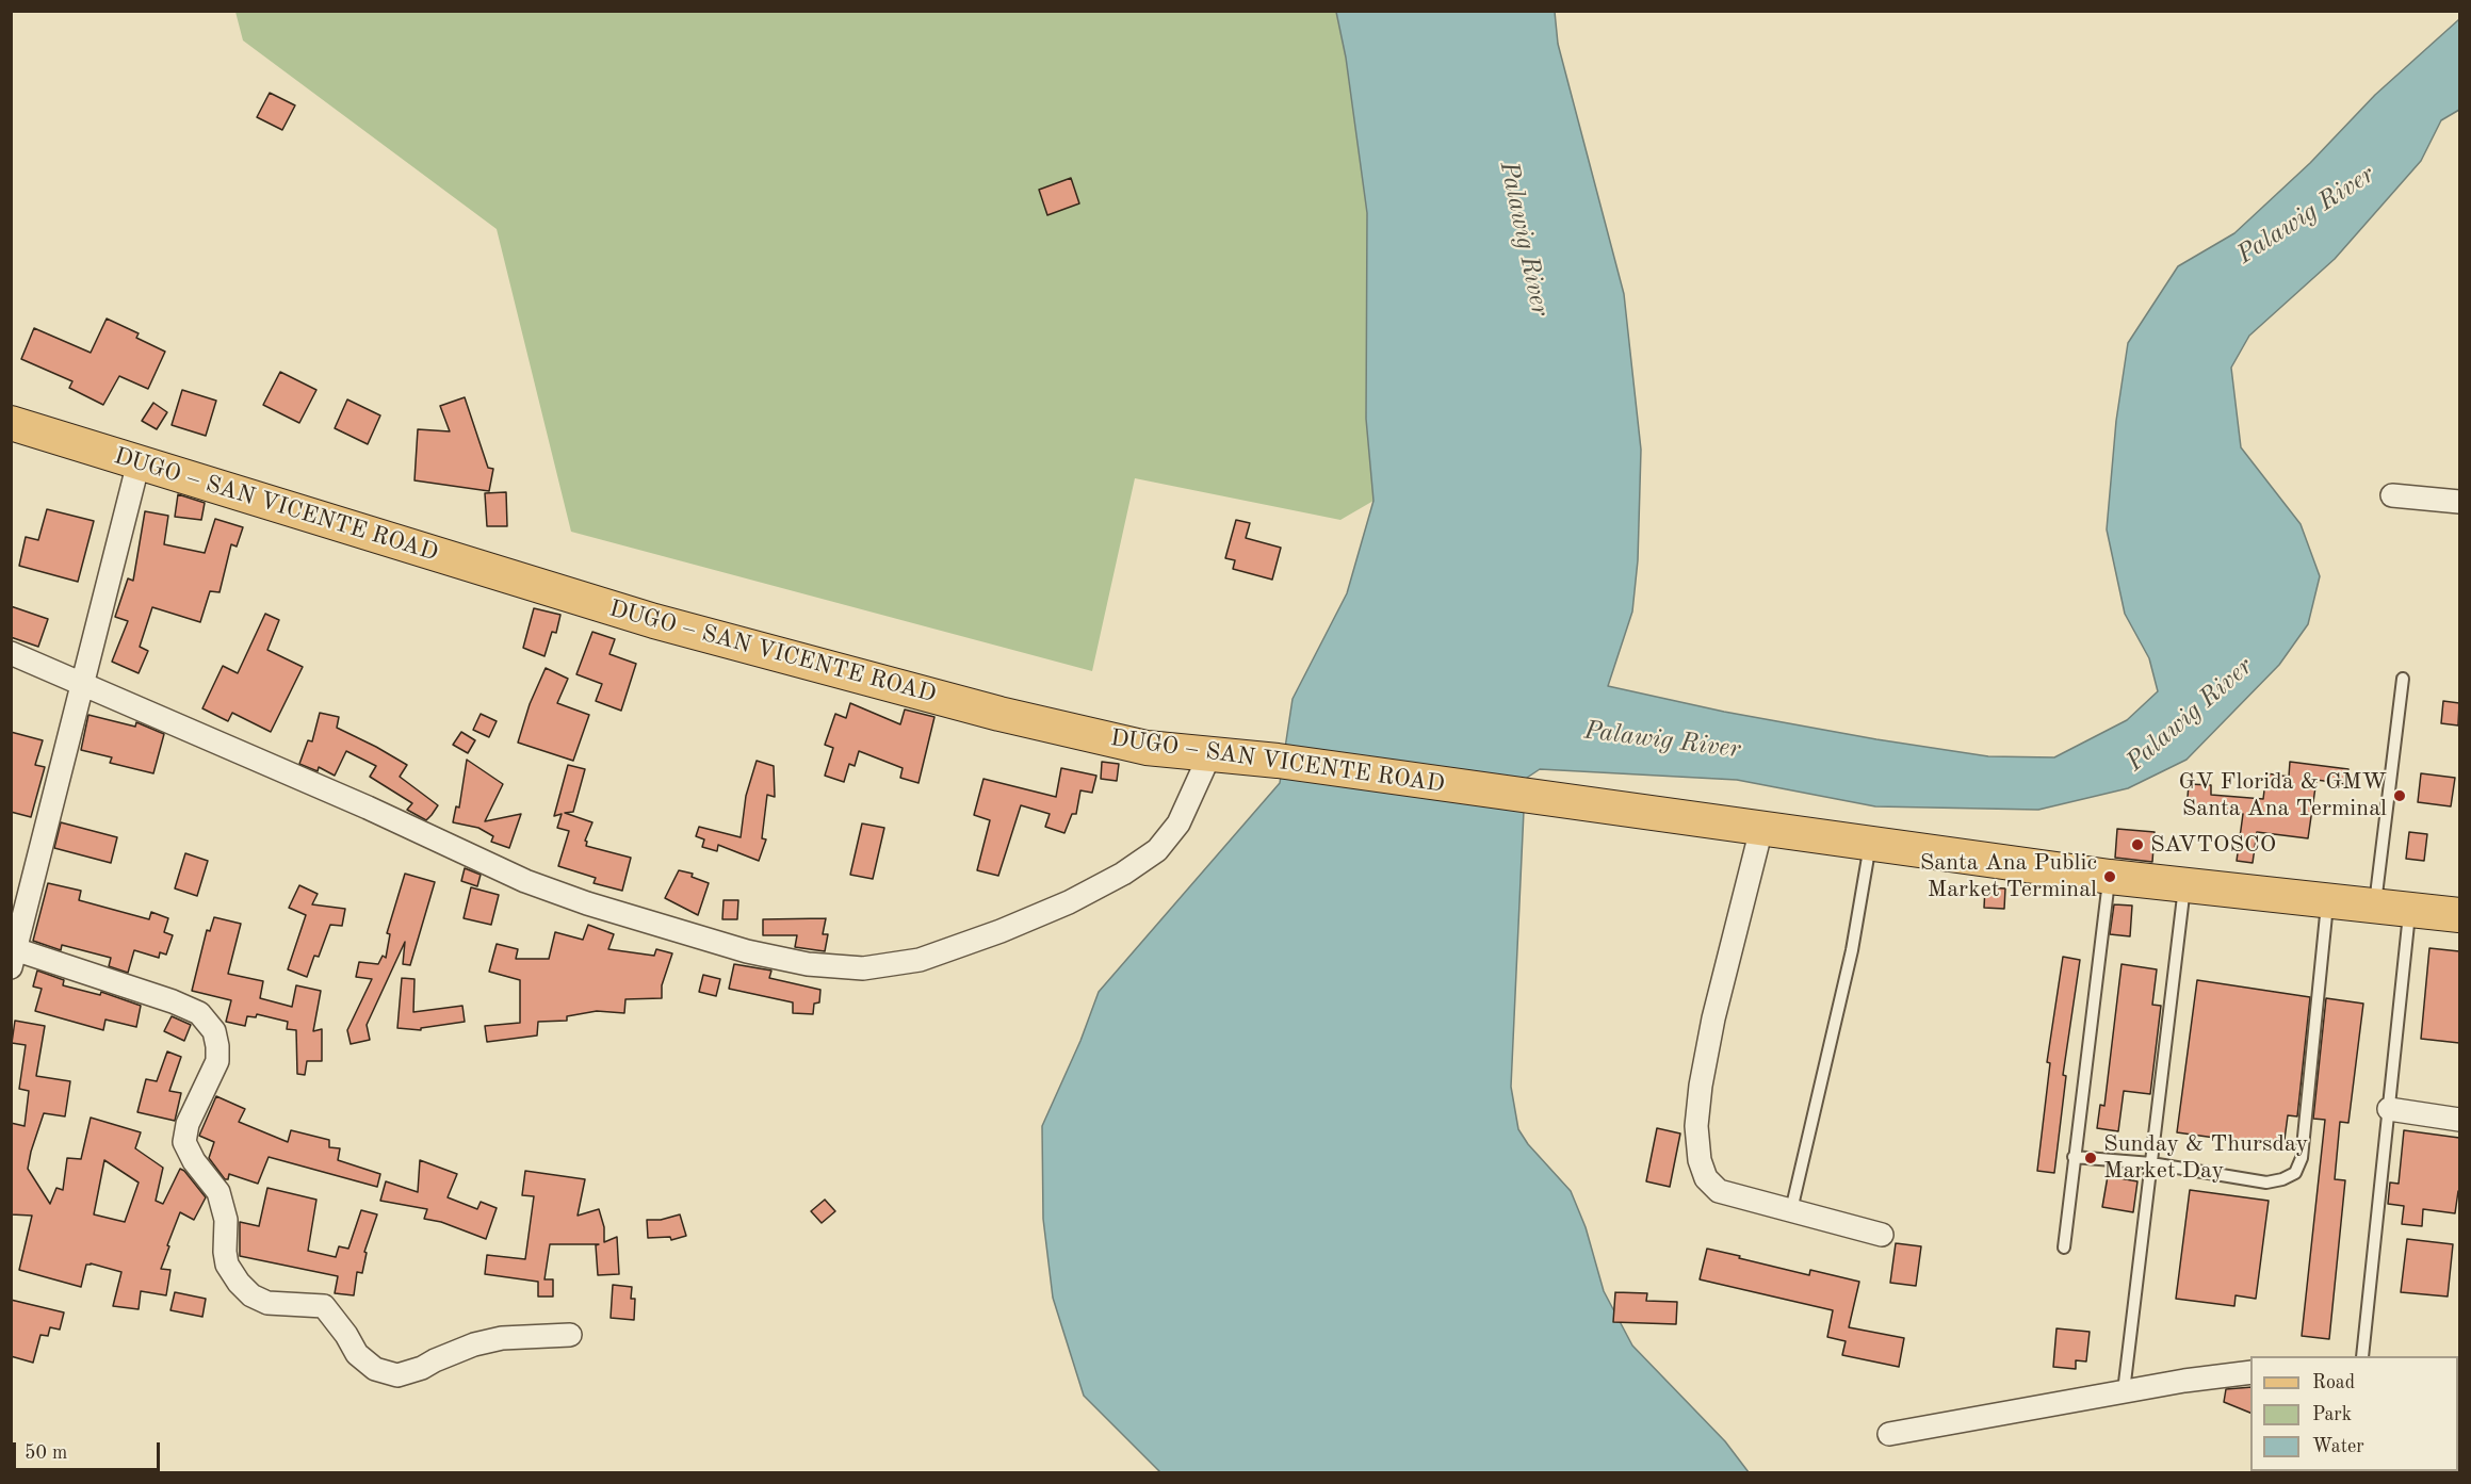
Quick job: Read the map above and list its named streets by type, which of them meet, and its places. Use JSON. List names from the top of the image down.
{
  "streets": {
    "main road": ["DUGO – SAN VICENTE ROAD"]
  },
  "water": ["Palawig River"],
  "places": [
    "GV Florida & GMW Santa Ana Terminal",
    "SAVTOSCO",
    "Santa Ana Public Market Terminal",
    "Sunday & Thursday Market Day"
  ],
  "legend": ["Road", "Park", "Water"],
  "scale_bar": "50 m"
}
